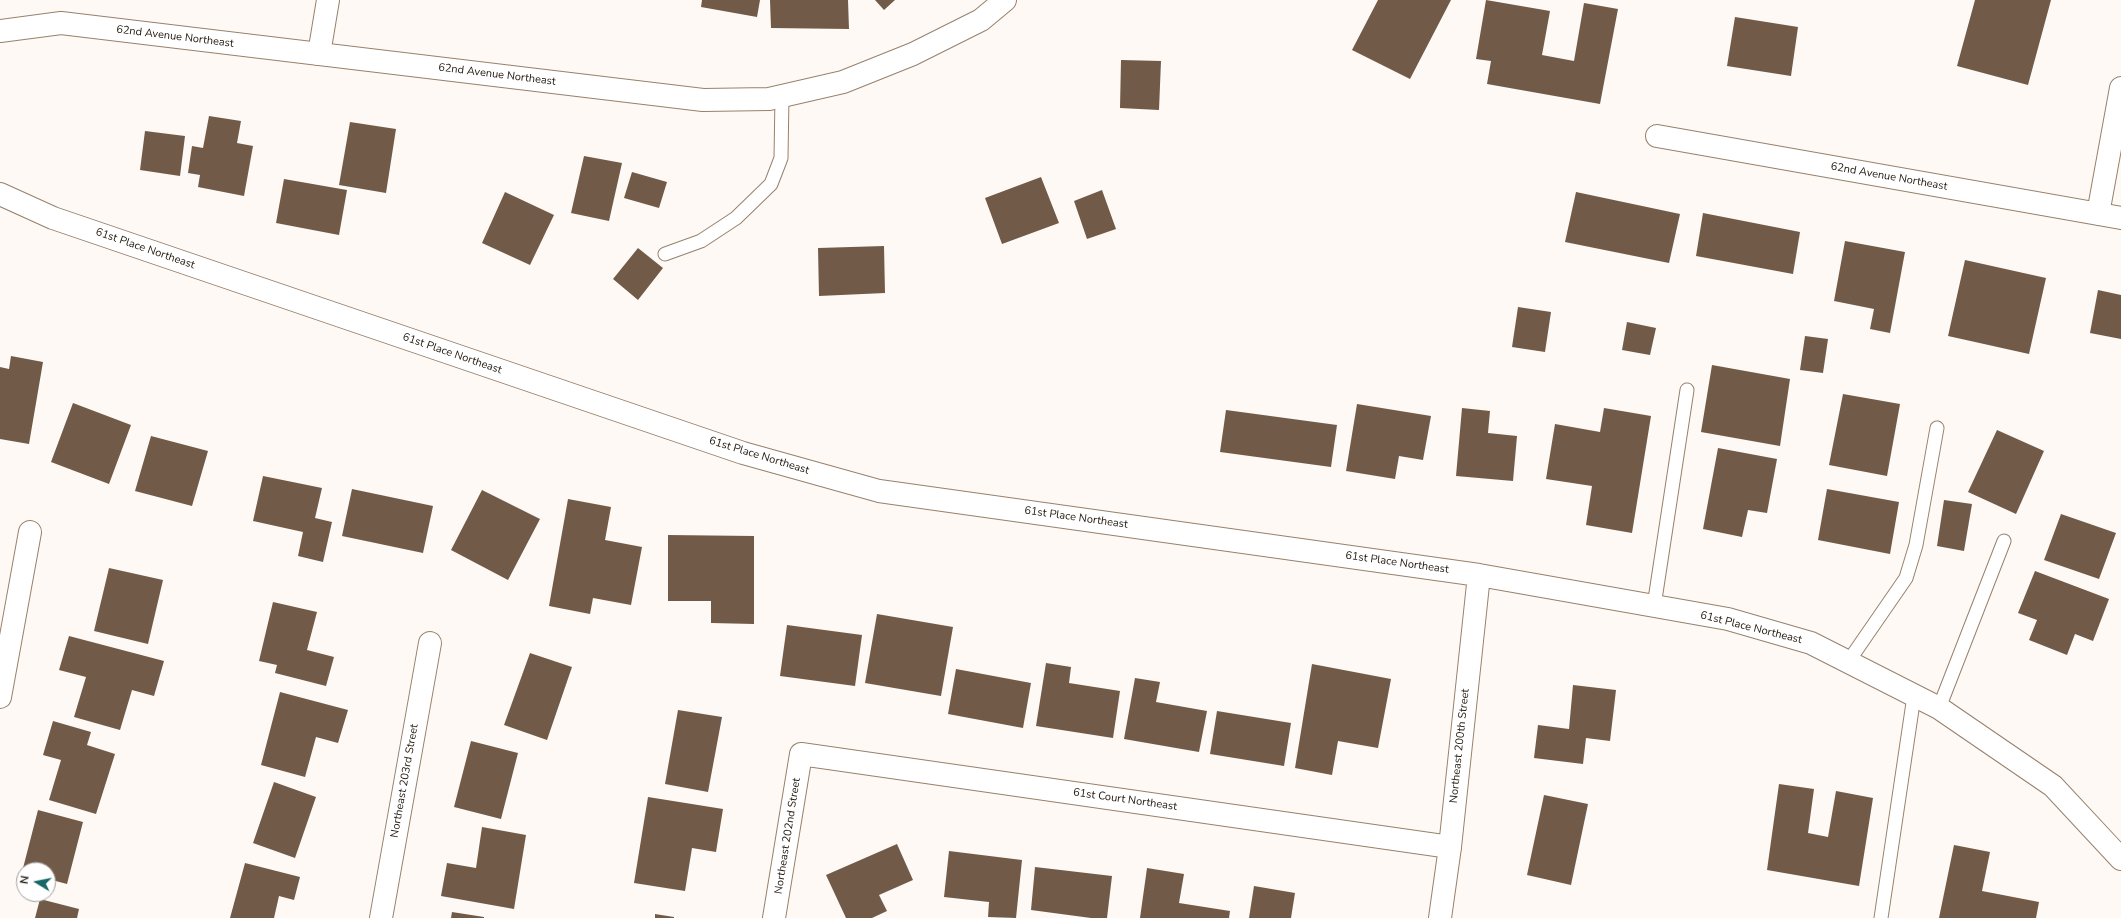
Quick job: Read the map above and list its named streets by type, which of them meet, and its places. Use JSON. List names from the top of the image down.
{
  "streets": {
    "street": [
      "62nd Avenue Northeast",
      "61st Place Northeast",
      "Northeast 200th Street",
      "Northeast 203rd Street",
      "61st Court Northeast",
      "Northeast 202nd Street"
    ]
  },
  "crossings": [
    ["61st Place Northeast", "Northeast 200th Street"],
    ["Northeast 200th Street", "61st Court Northeast"],
    ["61st Court Northeast", "Northeast 202nd Street"]
  ],
  "north": "left"
}
